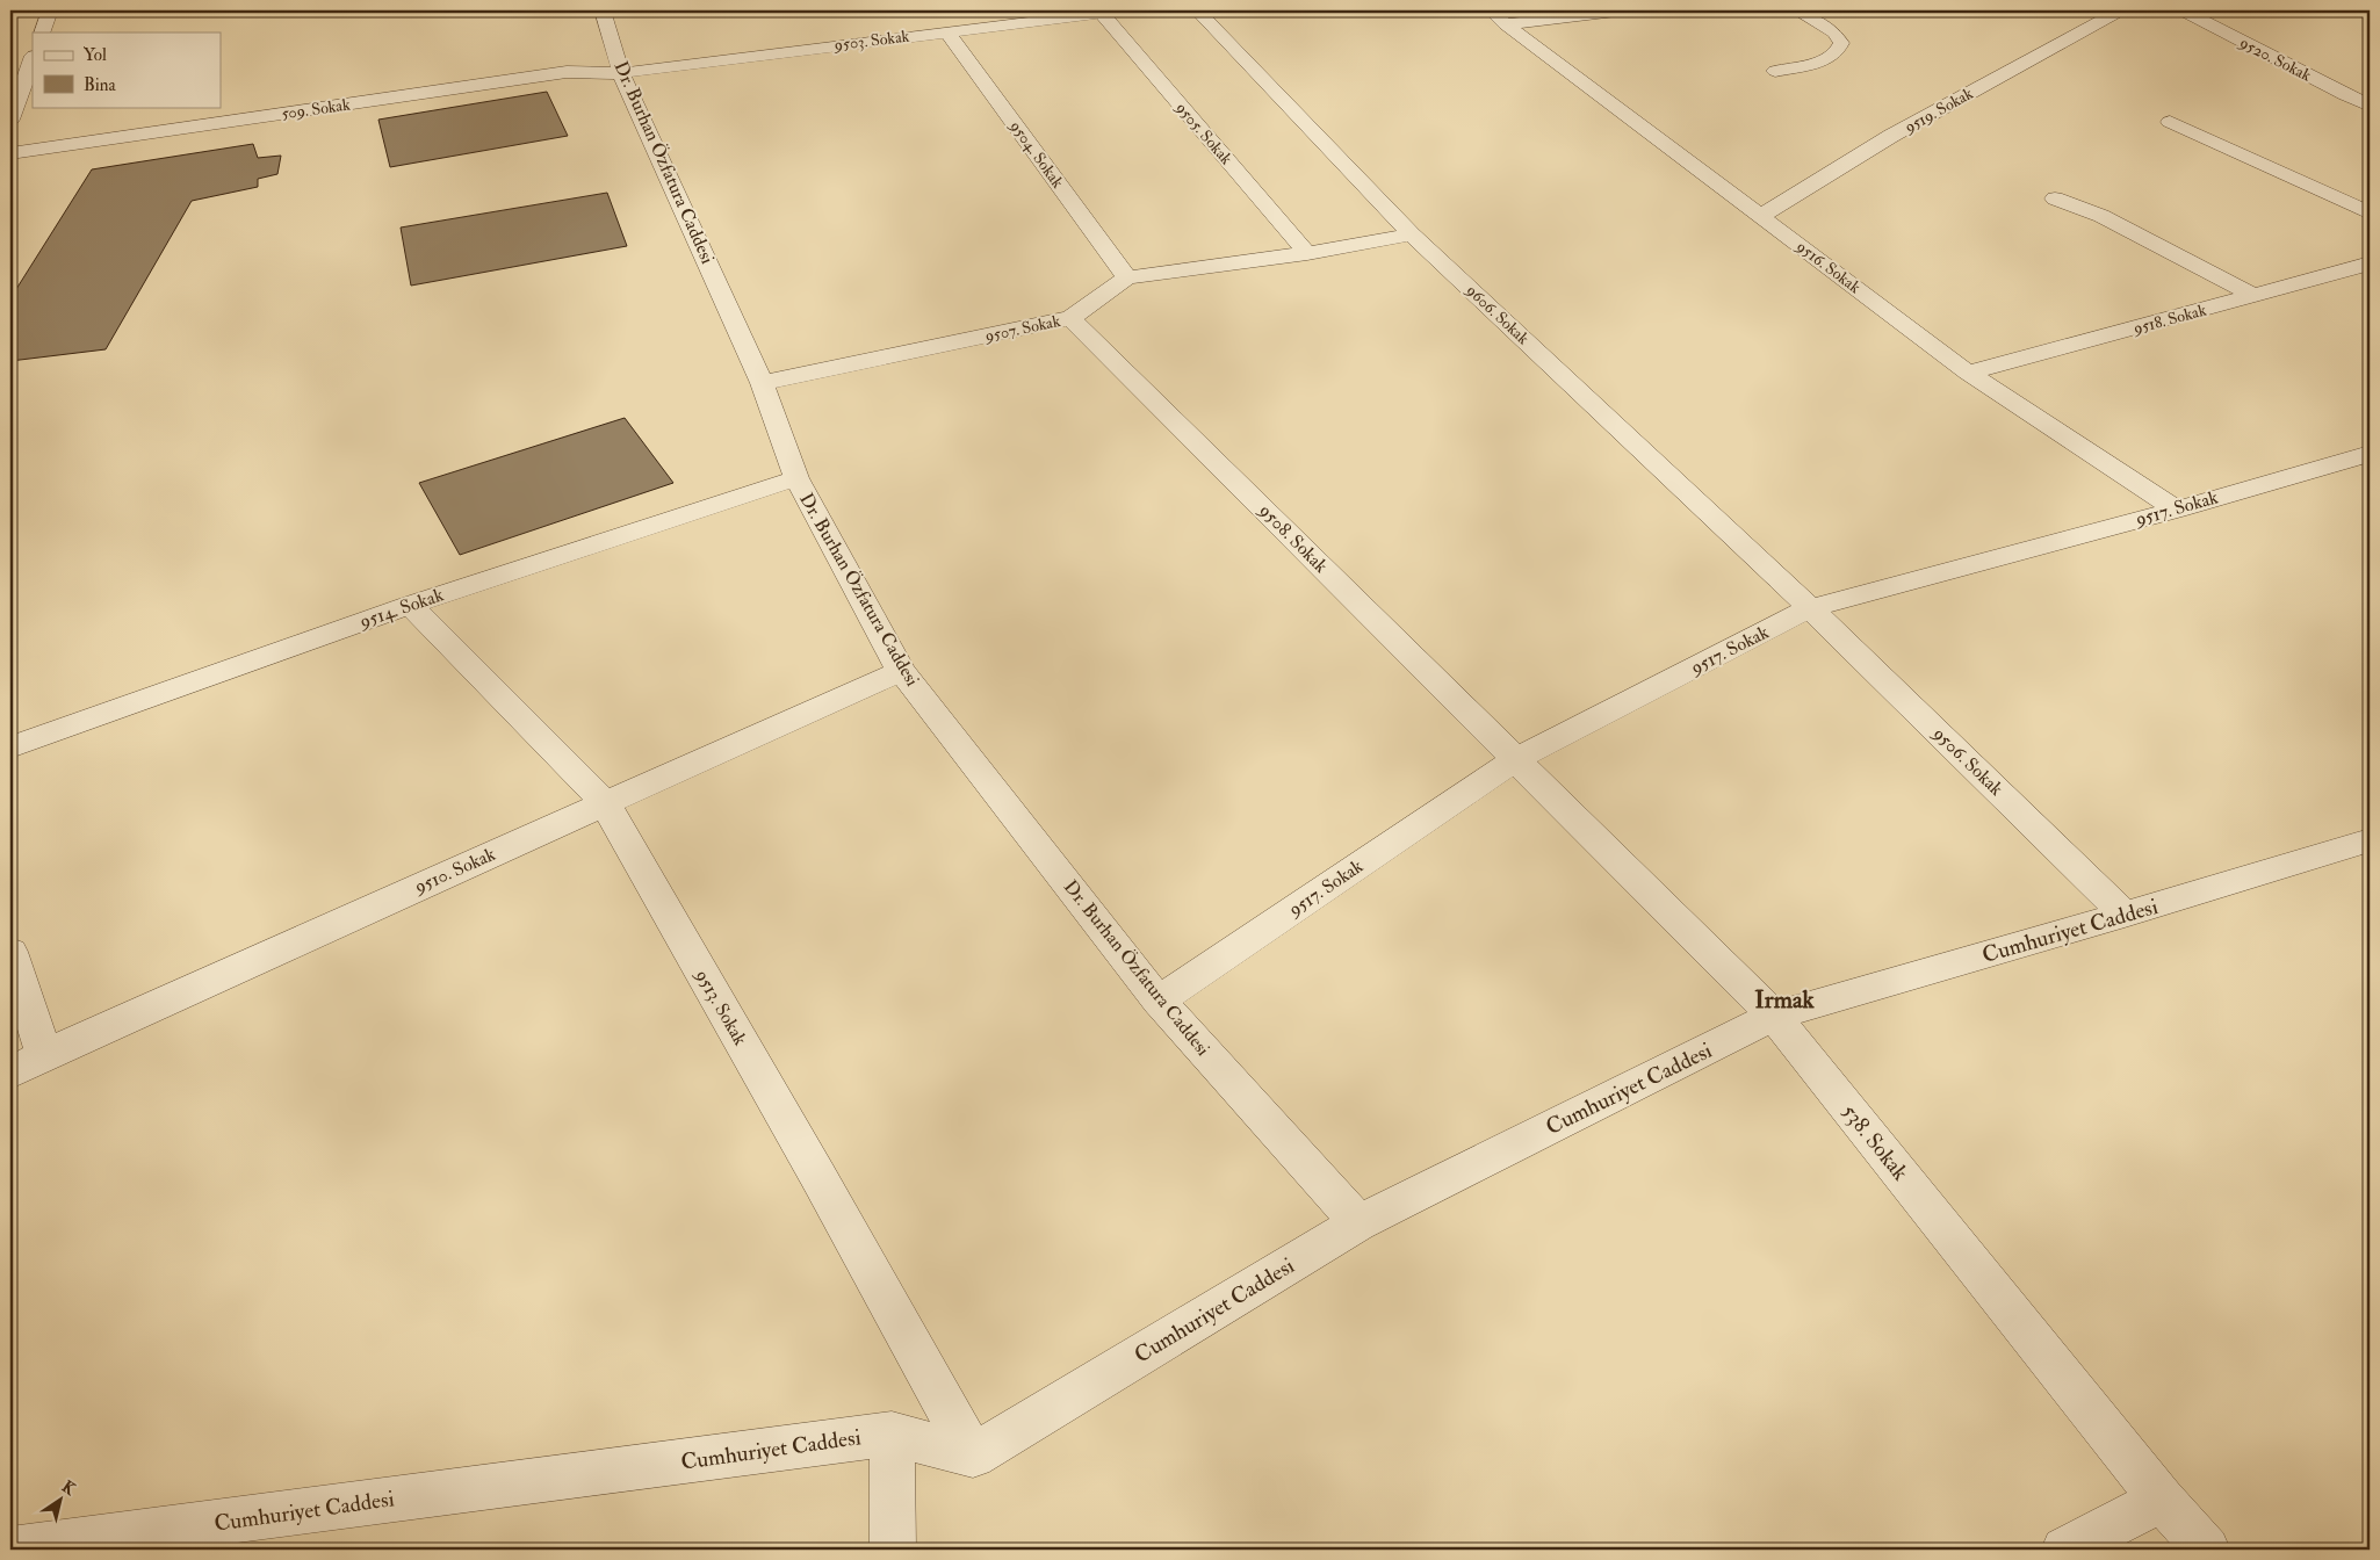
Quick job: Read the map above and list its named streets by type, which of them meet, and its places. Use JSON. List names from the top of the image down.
{
  "streets": {
    "street": [
      "9503. Sokak",
      "9520. Sokak",
      "509. Sokak",
      "9519. Sokak",
      "9505. Sokak",
      "9504. Sokak",
      "Dr. Burhan Özfatura Caddesi",
      "9516. Sokak",
      "9606. Sokak",
      "9518. Sokak",
      "9507. Sokak",
      "9517. Sokak",
      "9508. Sokak",
      "9514. Sokak",
      "9506. Sokak",
      "9510. Sokak",
      "Cumhuriyet Caddesi",
      "9513. Sokak",
      "538. Sokak"
    ]
  },
  "crossings": [
    ["9503. Sokak", "509. Sokak"],
    ["9503. Sokak", "9505. Sokak"],
    ["9503. Sokak", "9504. Sokak"],
    ["9503. Sokak", "Dr. Burhan Özfatura Caddesi"],
    ["509. Sokak", "Dr. Burhan Özfatura Caddesi"],
    ["9519. Sokak", "9516. Sokak"],
    ["9505. Sokak", "9507. Sokak"],
    ["9504. Sokak", "9507. Sokak"],
    ["Dr. Burhan Özfatura Caddesi", "9507. Sokak"],
    ["Dr. Burhan Özfatura Caddesi", "9517. Sokak"],
    ["Dr. Burhan Özfatura Caddesi", "9514. Sokak"],
    ["Dr. Burhan Özfatura Caddesi", "9510. Sokak"],
    ["Dr. Burhan Özfatura Caddesi", "Cumhuriyet Caddesi"],
    ["9516. Sokak", "9518. Sokak"],
    ["9516. Sokak", "9517. Sokak"],
    ["9606. Sokak", "9507. Sokak"],
    ["9606. Sokak", "9517. Sokak"],
    ["9606. Sokak", "9506. Sokak"],
    ["9507. Sokak", "9508. Sokak"],
    ["9517. Sokak", "9508. Sokak"],
    ["9517. Sokak", "9506. Sokak"],
    ["9517. Sokak", "538. Sokak"],
    ["9508. Sokak", "538. Sokak"],
    ["9514. Sokak", "9513. Sokak"],
    ["9506. Sokak", "Cumhuriyet Caddesi"],
    ["9510. Sokak", "9513. Sokak"],
    ["Cumhuriyet Caddesi", "9513. Sokak"],
    ["Cumhuriyet Caddesi", "538. Sokak"]
  ],
  "districts": ["Irmak"],
  "legend": ["Yol", "Bina"],
  "north": "top right"
}
